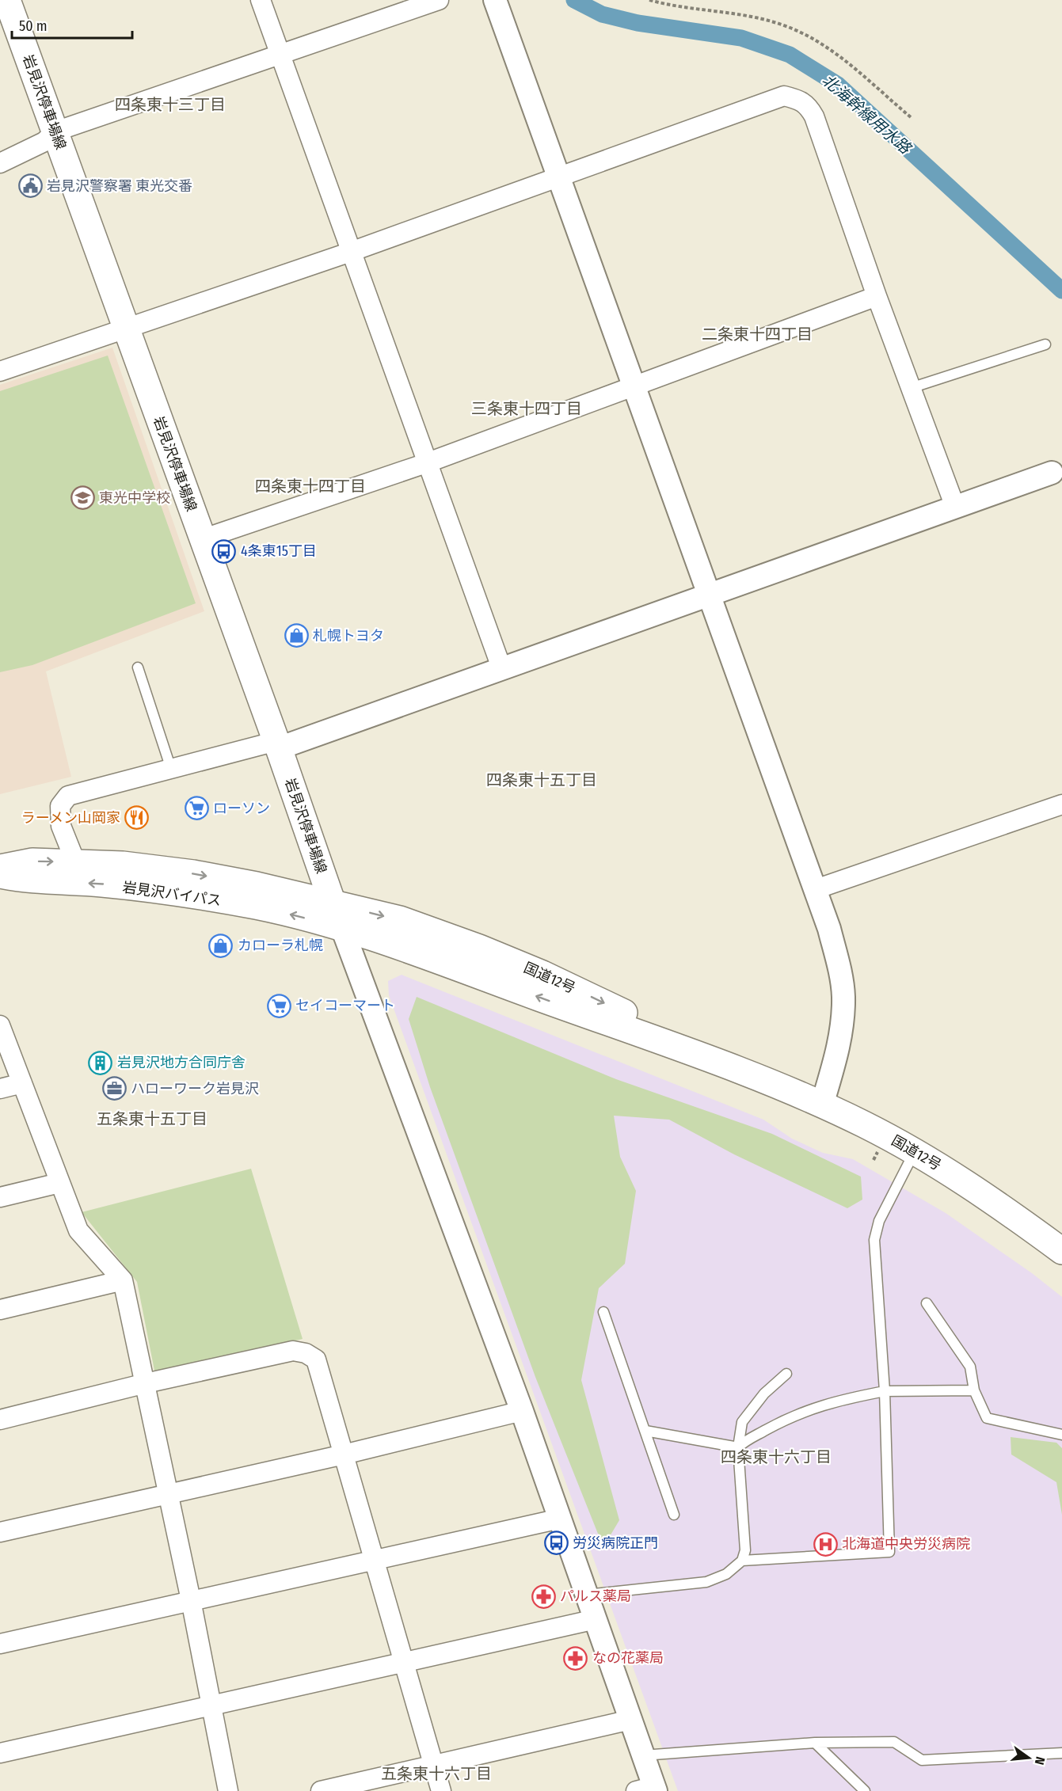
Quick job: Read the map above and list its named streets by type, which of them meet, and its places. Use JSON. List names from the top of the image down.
{
  "streets": {
    "main road": ["岩見沢停車場線", "岩見沢バイパス", "国道12号"]
  },
  "crossings": [
    ["岩見沢停車場線", "岩見沢バイパス"],
    ["岩見沢停車場線", "国道12号"],
    ["岩見沢バイパス", "国道12号"]
  ],
  "districts": [
    "四条東十三丁目",
    "二条東十四丁目",
    "三条東十四丁目",
    "四条東十四丁目",
    "四条東十五丁目",
    "五条東十五丁目",
    "四条東十六丁目",
    "五条東十六丁目"
  ],
  "water": ["北海幹線用水路"],
  "places": {
    "public building": ["岩見沢警察署 東光交番"],
    "school or university": ["東光中学校"],
    "bus stop": ["4条東15丁目", "労災病院正門"],
    "shop": ["札幌トヨタ", "カローラ札幌"],
    "supermarket": ["ローソン", "セイコーマート"],
    "restaurant": ["ラーメン山岡家"],
    "building": ["岩見沢地方合同庁舎"],
    "office": ["ハローワーク岩見沢"],
    "hospital": ["北海道中央労災病院"],
    "pharmacy": ["パルス薬局", "なの花薬局"]
  },
  "scale_bar": "50 m",
  "north": "right"
}
